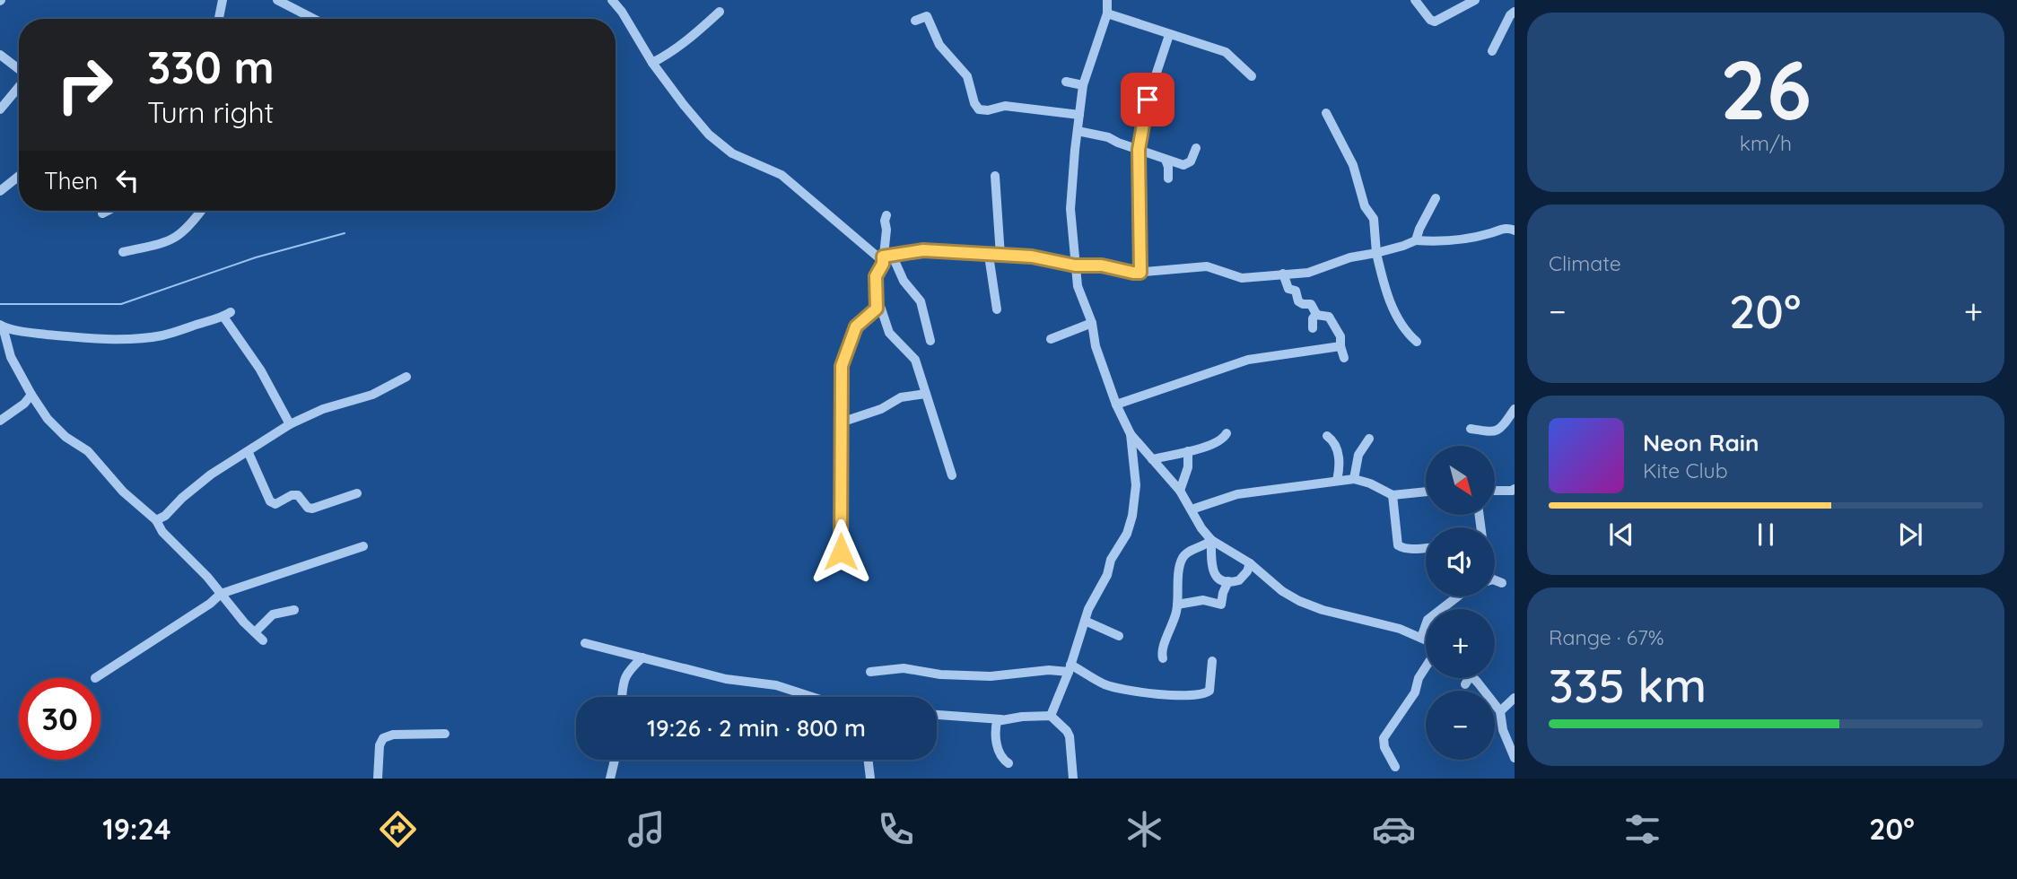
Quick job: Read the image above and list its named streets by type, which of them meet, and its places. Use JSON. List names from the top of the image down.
{
  "north": "bottom right",
  "page": {
    "tile": [
      ["26", "km/h"],
      "Climate",
      ["Range · 67%", "335 km"]
    ],
    "turn": ["330 m", "Turn right"],
    "then": "Then",
    "heat": ["−", "20°", "+"],
    "song": ["Neon Rain", "Kite Club"],
    "map_buttons": ["+", "−"],
    "limit": "30",
    "trip": "19:26 · 2 min · 800 m",
    "tabs": ["19:24", "20°"]
  }
}
